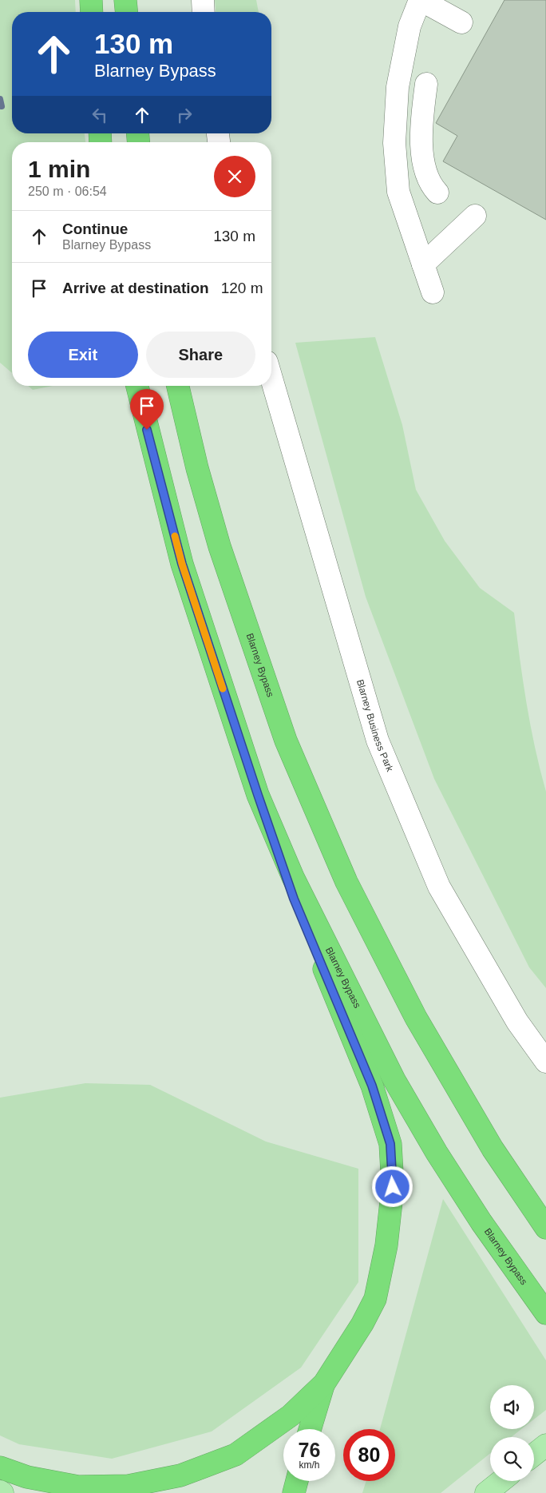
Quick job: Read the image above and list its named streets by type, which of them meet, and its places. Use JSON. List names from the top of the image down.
{
  "streets": {
    "highway": ["Blarney Bypass"],
    "street": ["Blarney Business Park"]
  },
  "page": {
    "turn": ["130 m", "Blarney Bypass"],
    "heading": ["1 min", "250 m · 06:54"],
    "list": [
      {
        "name": "Continue",
        "note": "Blarney Bypass",
        "value": "130 m"
      },
      {
        "name": "Arrive at destination",
        "value": "120 m"
      }
    ],
    "buttons": ["Exit", "Share"],
    "speed": "76 km/h",
    "limit": "80"
  }
}
